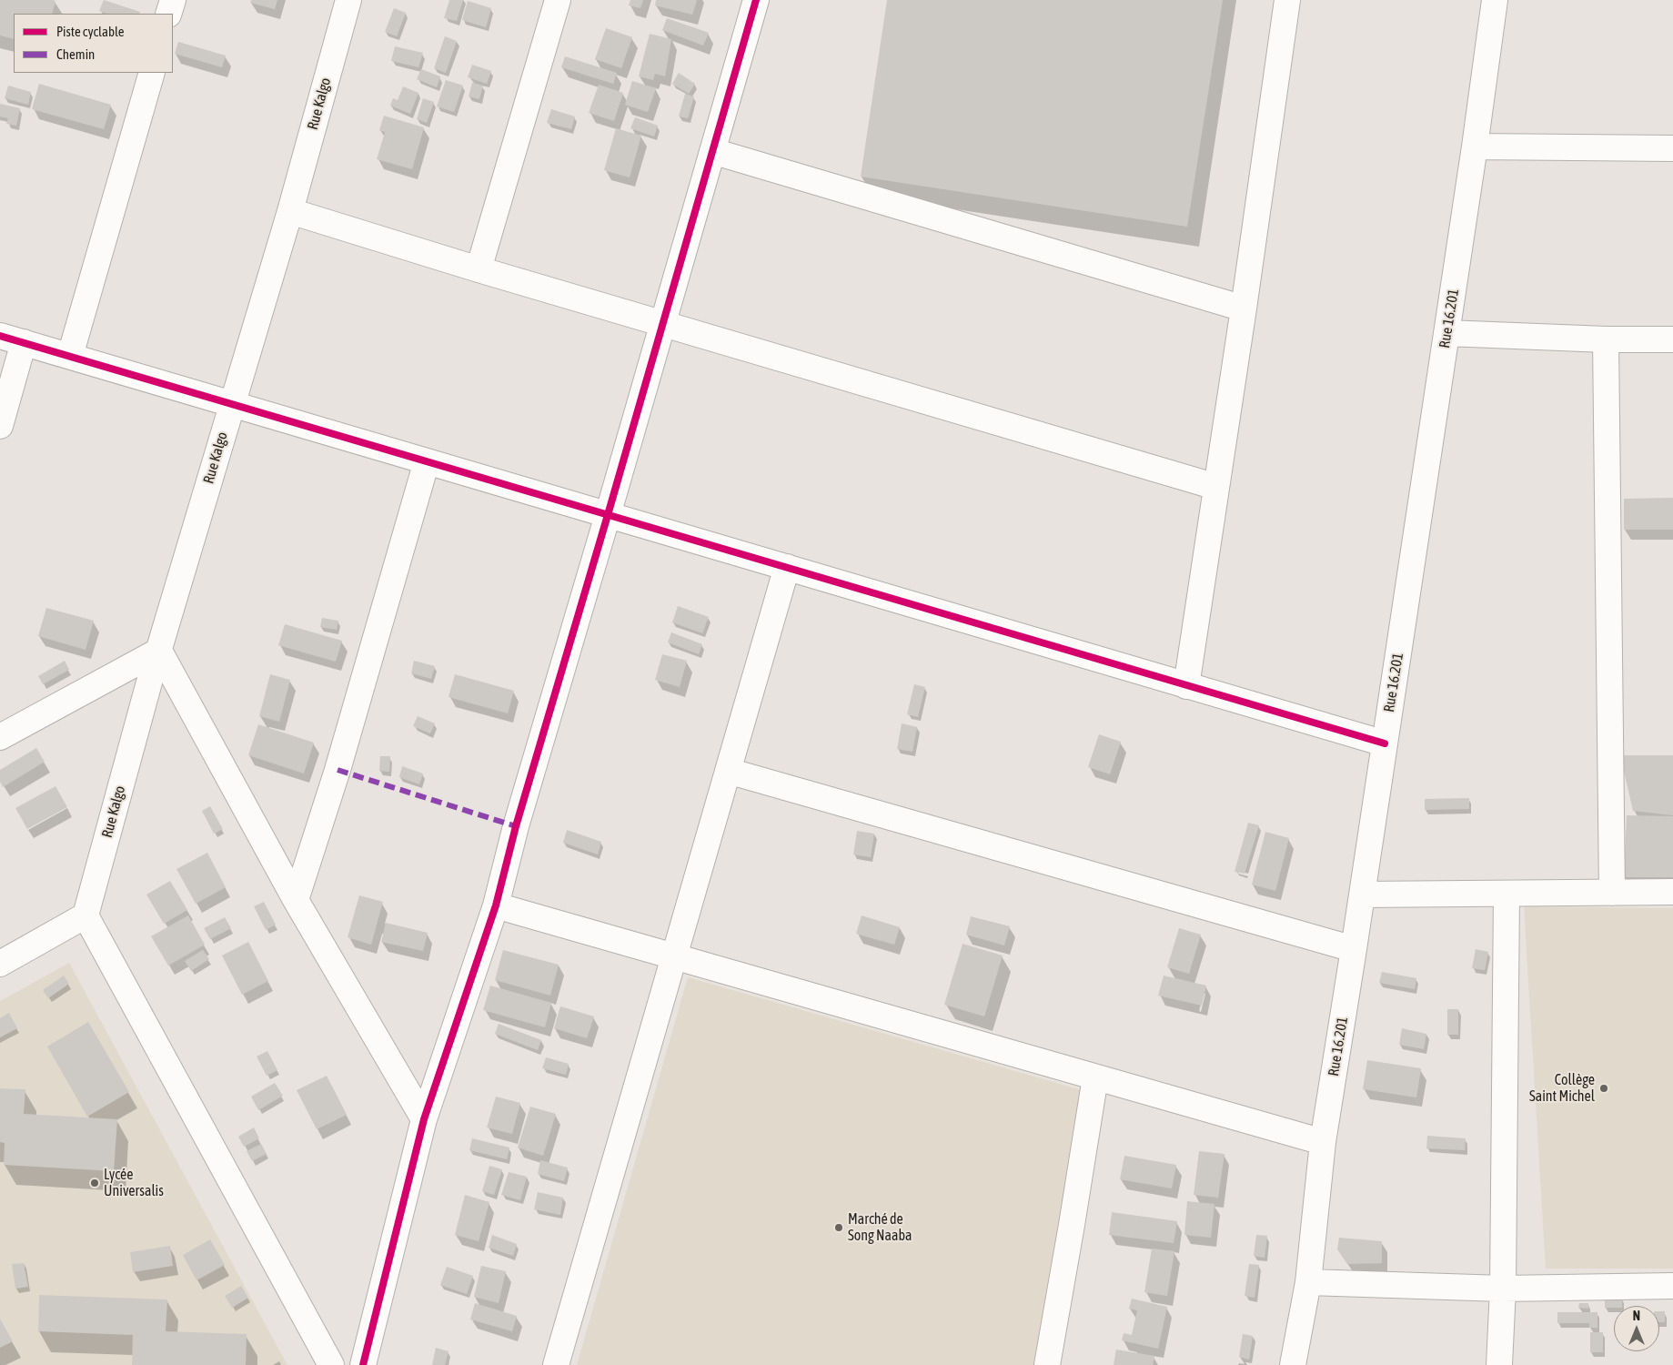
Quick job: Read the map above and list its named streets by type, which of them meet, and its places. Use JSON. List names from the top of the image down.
{
  "streets": {
    "street": ["Rue Kalgo", "Rue 16.201"]
  },
  "places": ["Collège Saint Michel", "Lycée Universalis", "Marché de Song Naaba"],
  "legend": ["Piste cyclable", "Chemin"],
  "north": "top"
}
